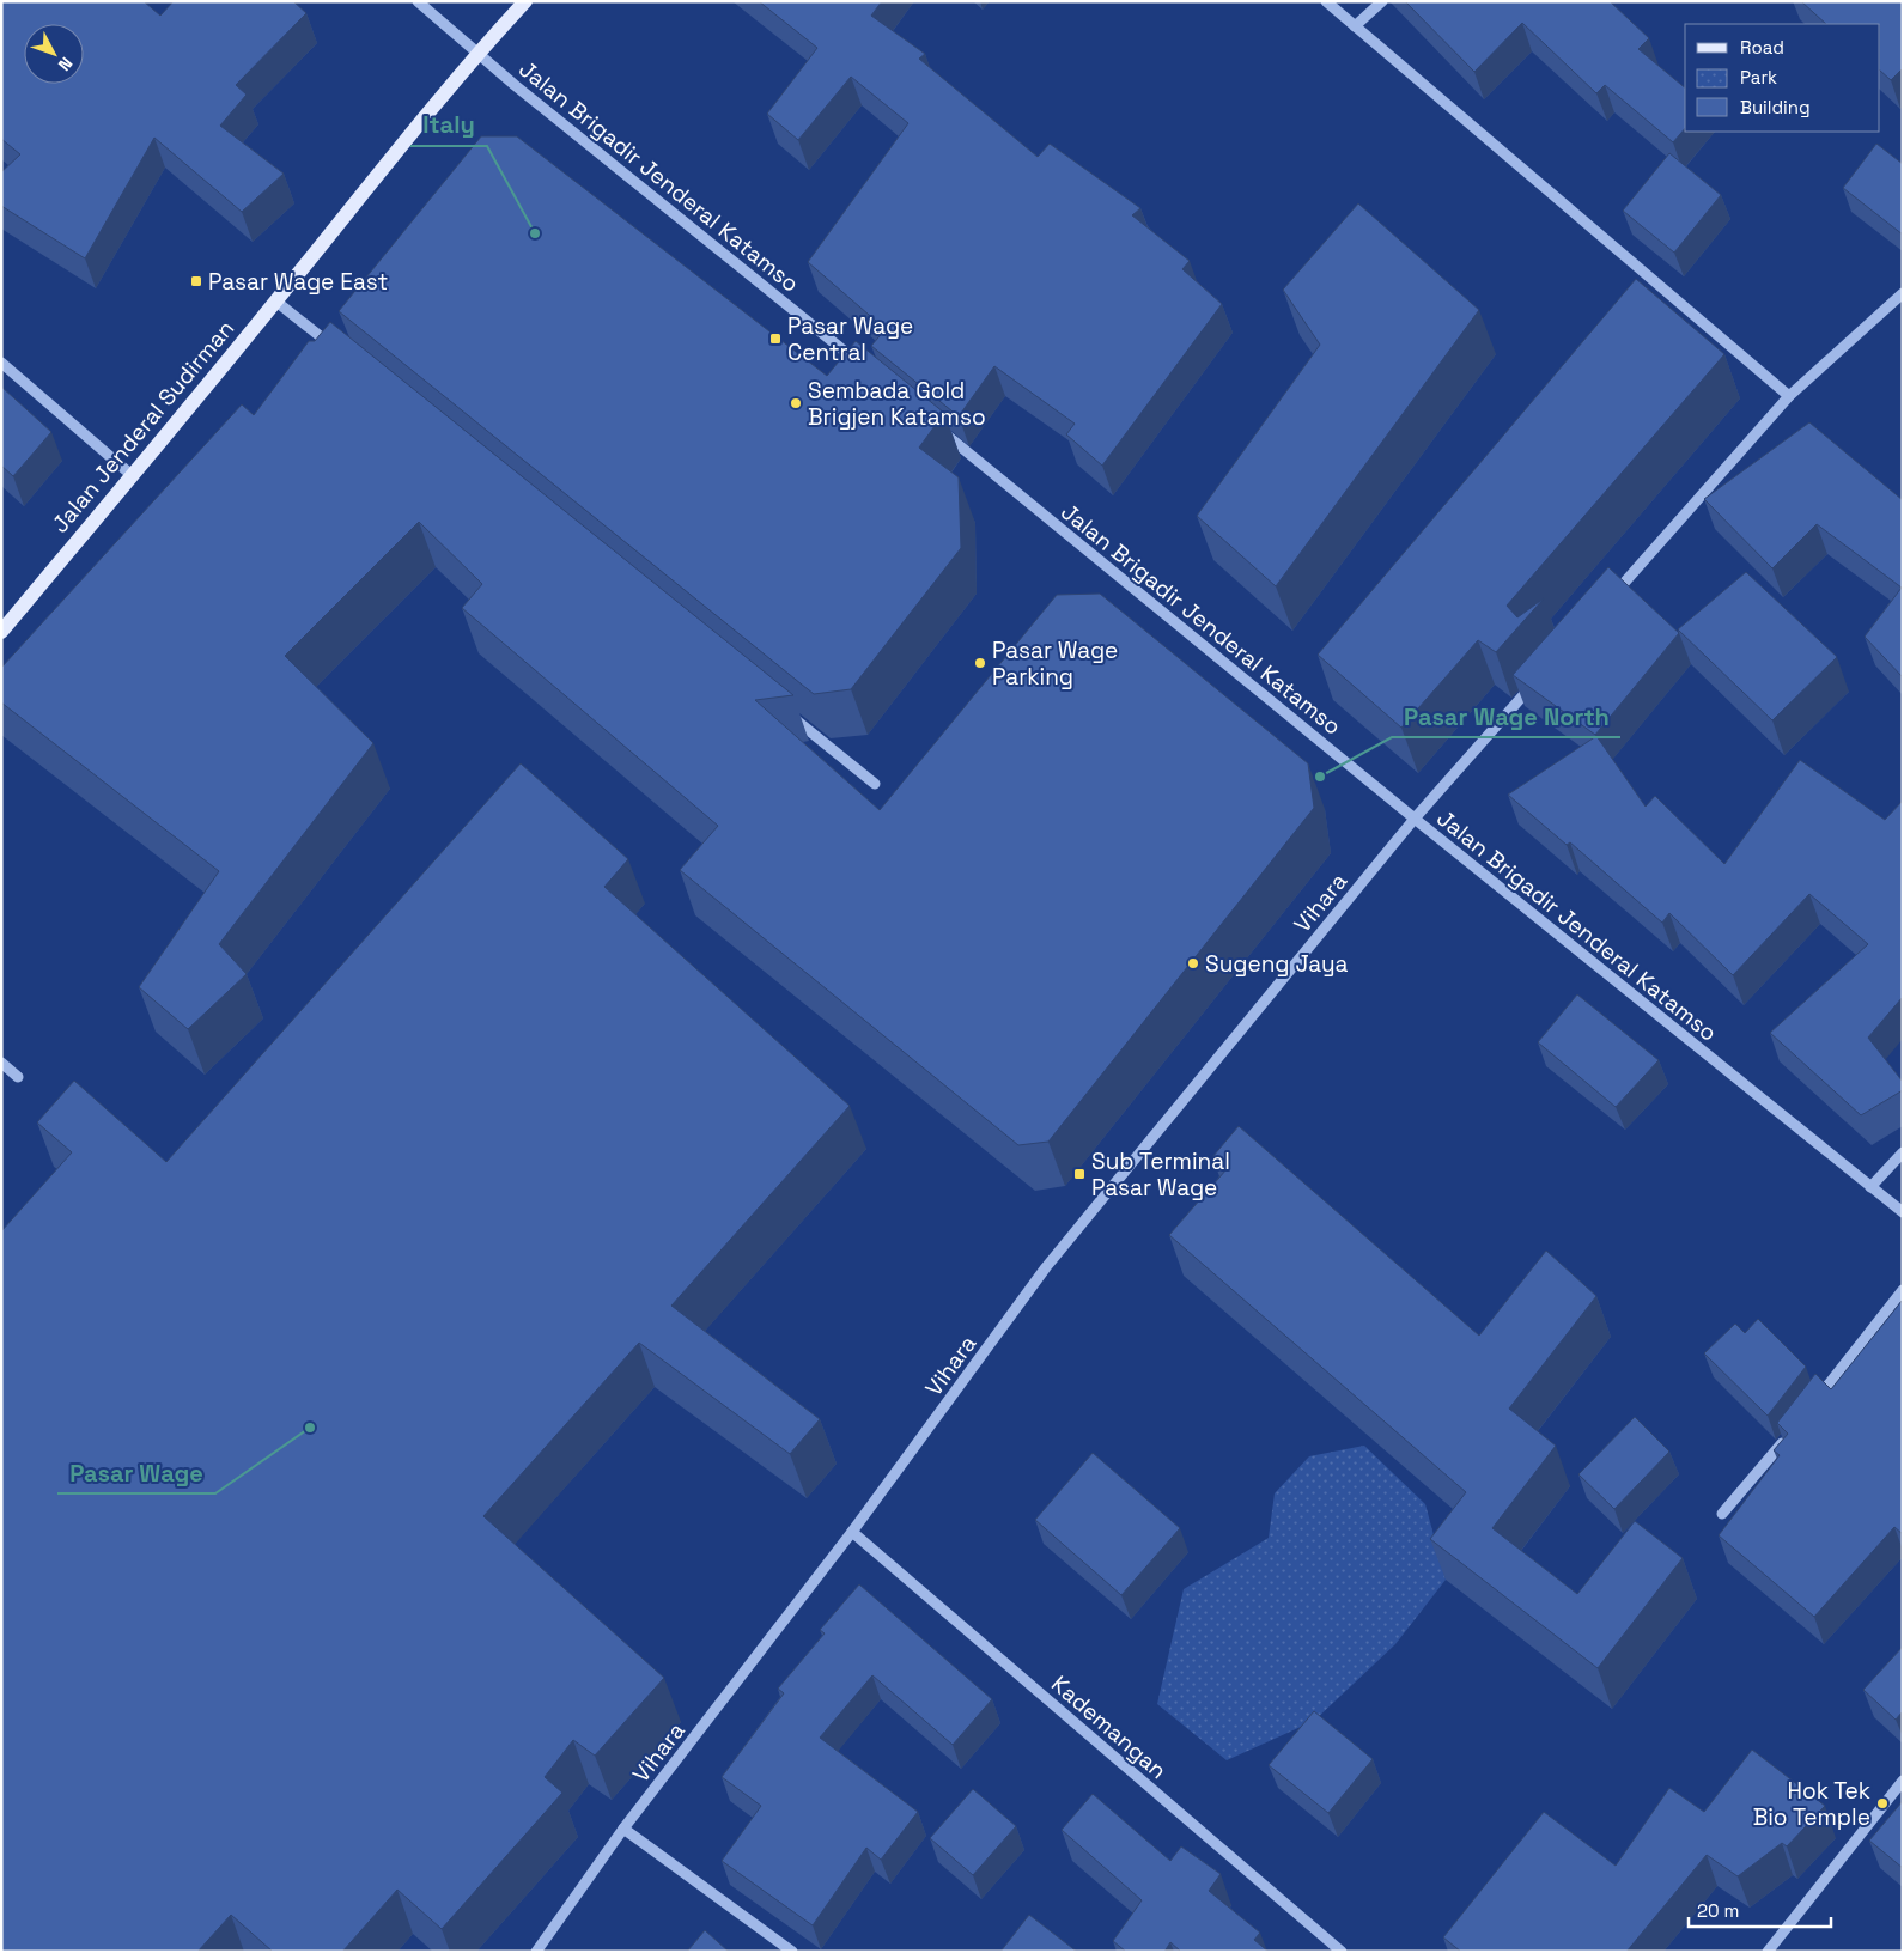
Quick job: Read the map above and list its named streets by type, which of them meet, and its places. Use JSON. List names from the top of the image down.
{
  "streets": {
    "main road": ["Jalan Jenderal Sudirman"],
    "street": ["Jalan Brigadir Jenderal Katamso", "Vihara", "Kademangan"]
  },
  "crossings": [
    ["Jalan Brigadir Jenderal Katamso", "Jalan Jenderal Sudirman"],
    ["Jalan Brigadir Jenderal Katamso", "Vihara"],
    ["Vihara", "Kademangan"]
  ],
  "places": {
    "other": [
      "Italy",
      "Sembada Gold Brigjen Katamso",
      "Pasar Wage Parking",
      "Pasar Wage North",
      "Sugeng Jaya",
      "Pasar Wage",
      "Hok Tek Bio Temple"
    ],
    "transit": ["Pasar Wage East", "Pasar Wage Central", "Sub Terminal Pasar Wage"]
  },
  "legend": ["Road", "Park", "Building"],
  "scale_bar": "20 m",
  "north": "bottom right"
}
